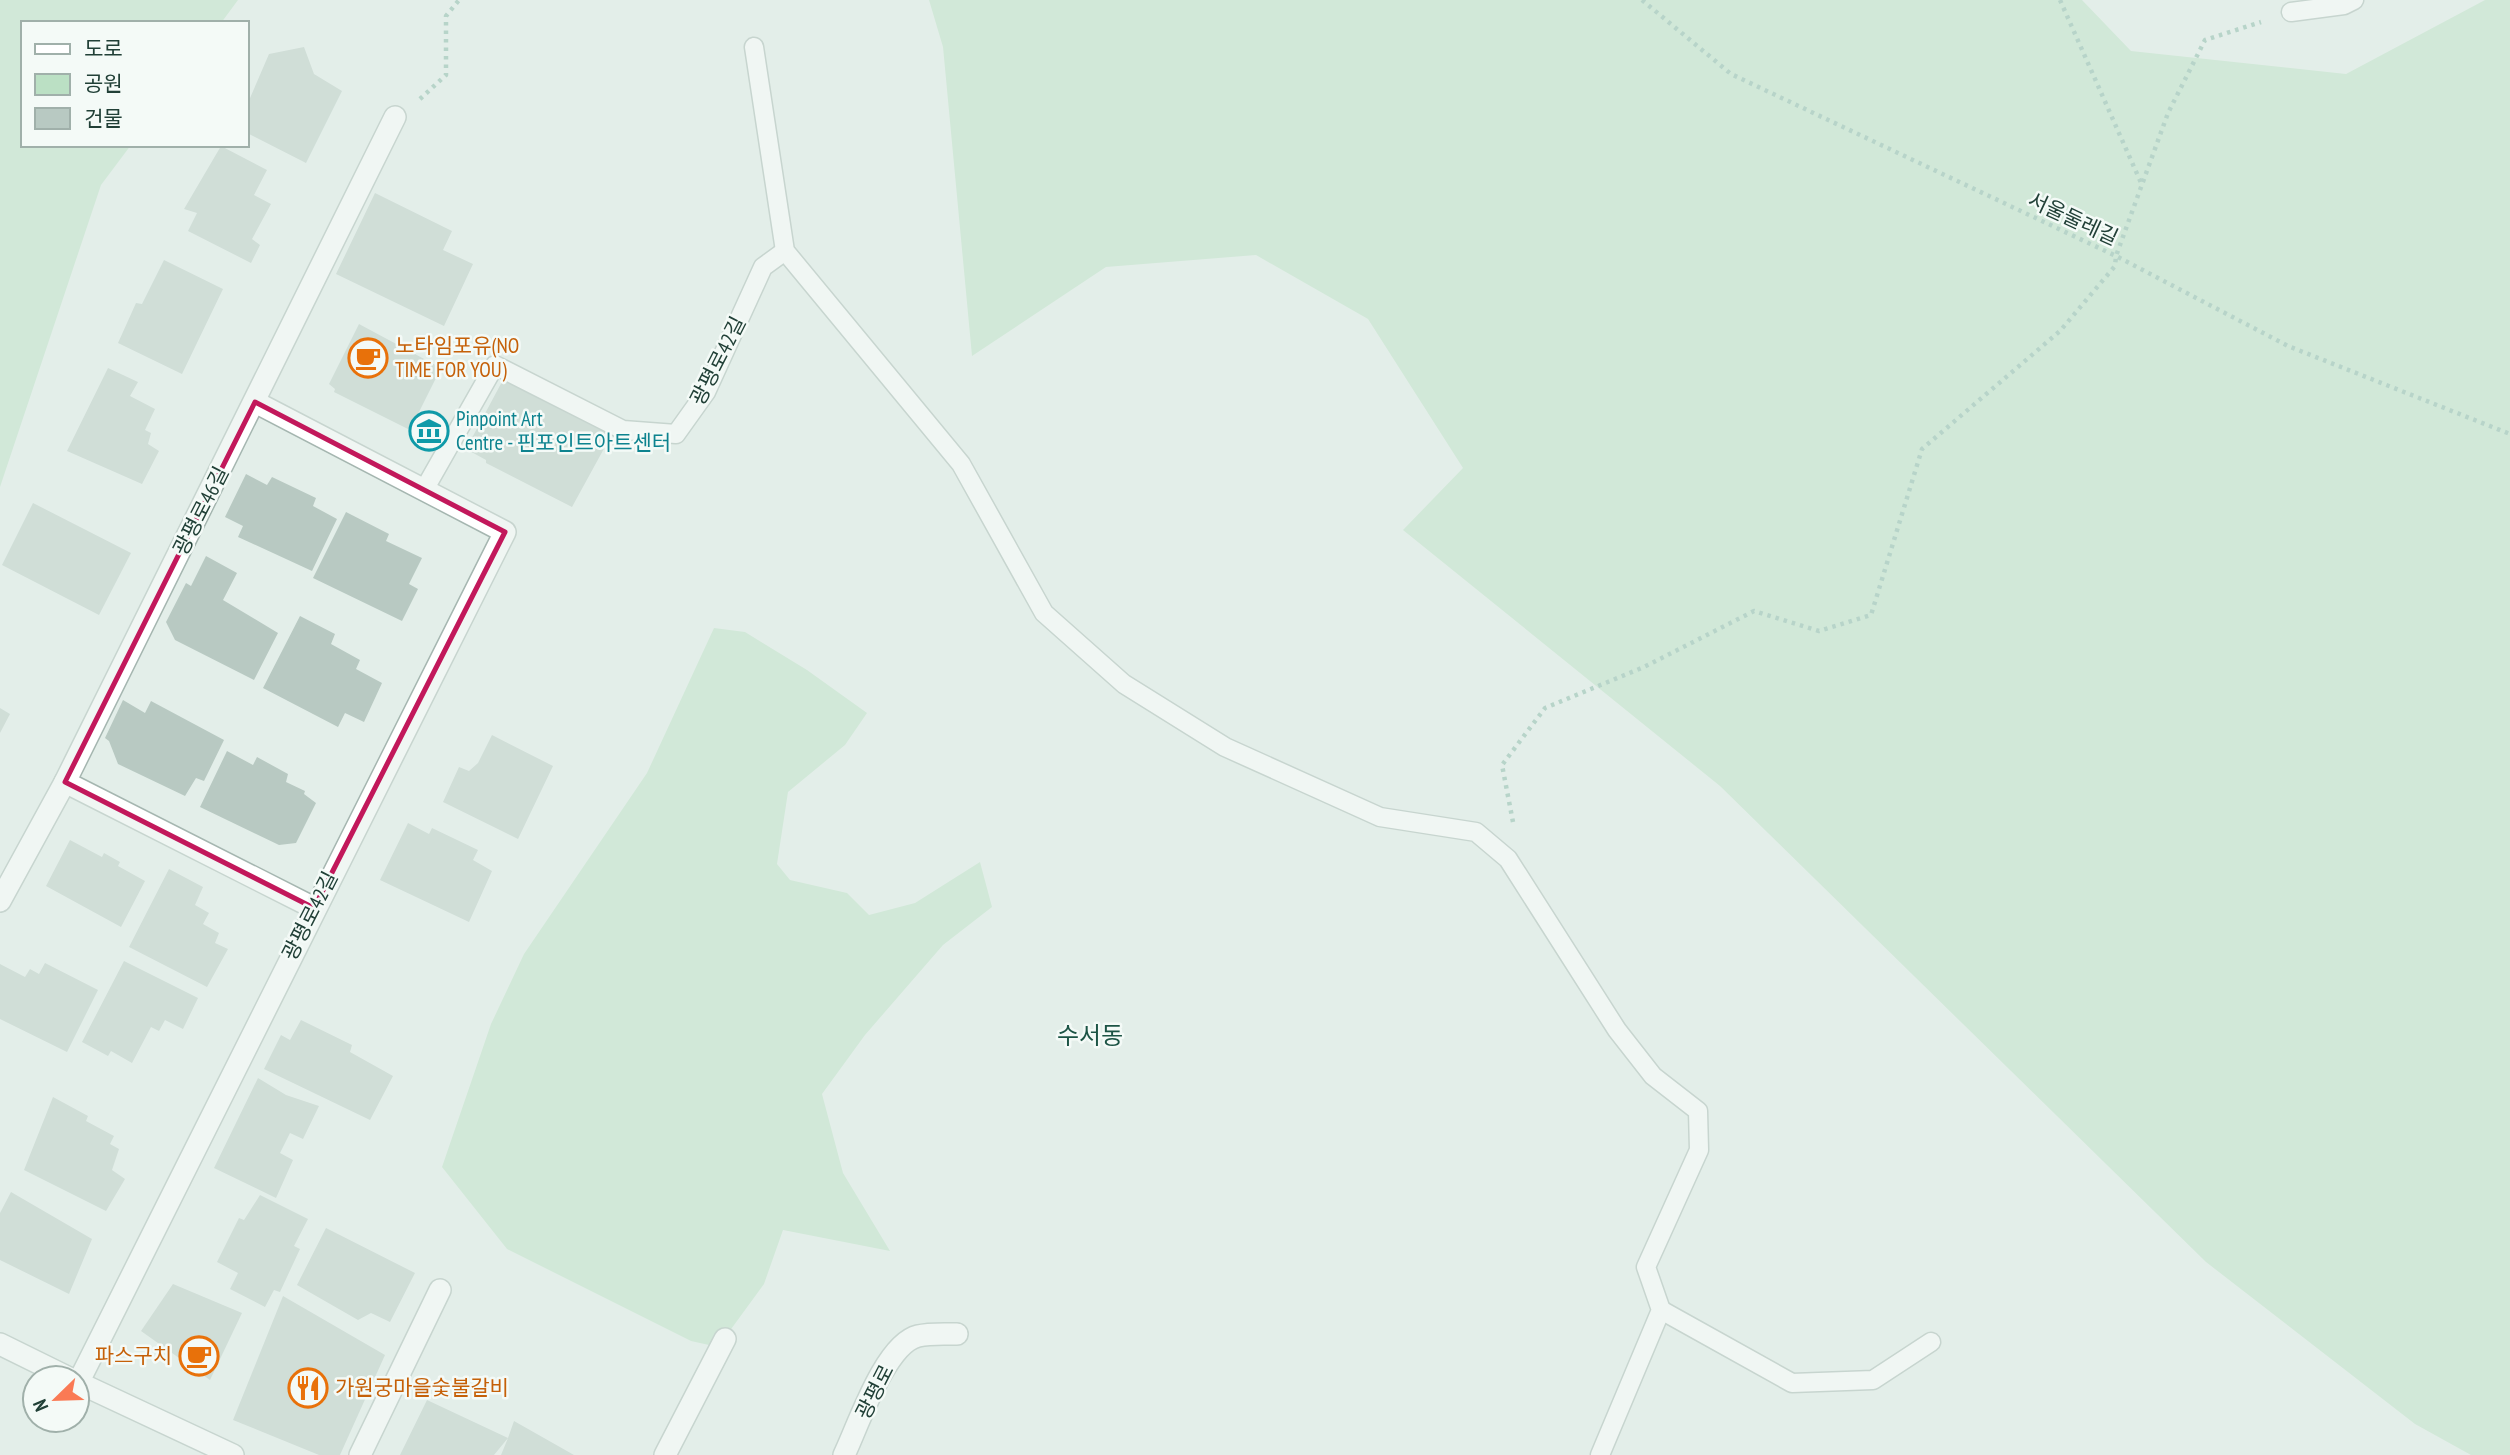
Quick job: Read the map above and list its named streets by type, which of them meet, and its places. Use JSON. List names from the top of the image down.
{
  "streets": {
    "street": ["광평로42길", "광평로46길", "광평로"],
    "path": ["서울둘레길"]
  },
  "crossings": [
    ["광평로42길", "광평로46길"]
  ],
  "districts": ["수서동"],
  "places": {
    "cafe": ["노타임포유(NO TIME FOR YOU)", "파스구치"],
    "museum": ["Pinpoint Art Centre - 핀포인트아트센터"],
    "restaurant": ["가원궁마을숯불갈비"]
  },
  "legend": ["도로", "공원", "건물"],
  "north": "bottom left"
}
